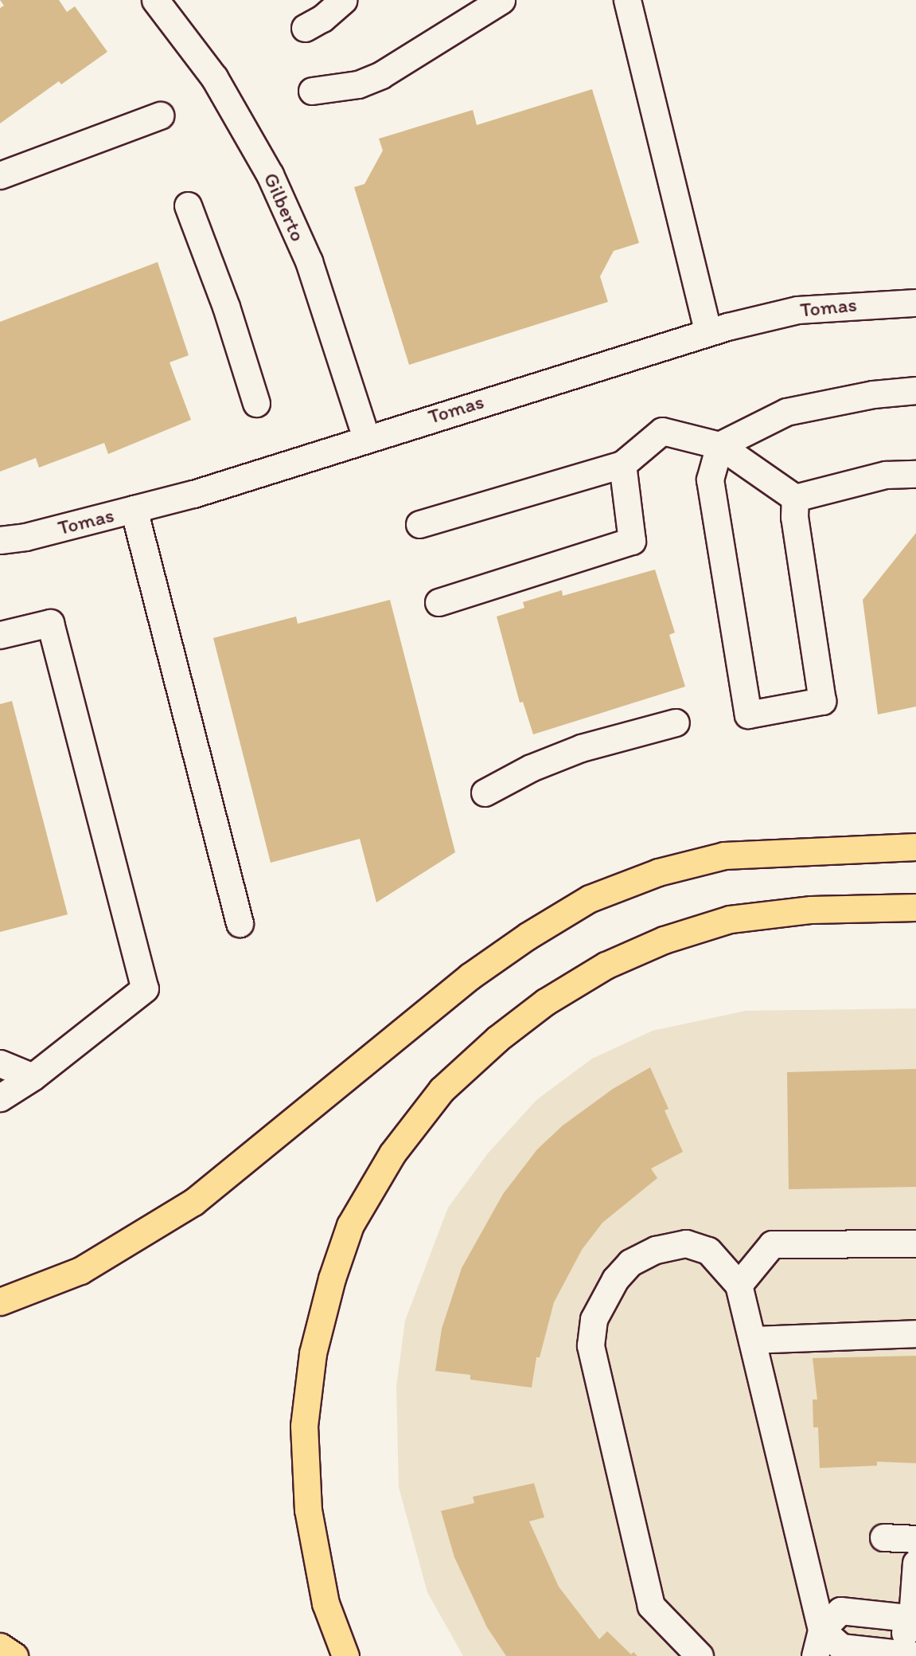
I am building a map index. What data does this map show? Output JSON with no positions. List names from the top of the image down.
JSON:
{
  "streets": {
    "street": ["Gilberto", "Tomas"]
  },
  "crossings": [
    ["Gilberto", "Tomas"]
  ]
}
